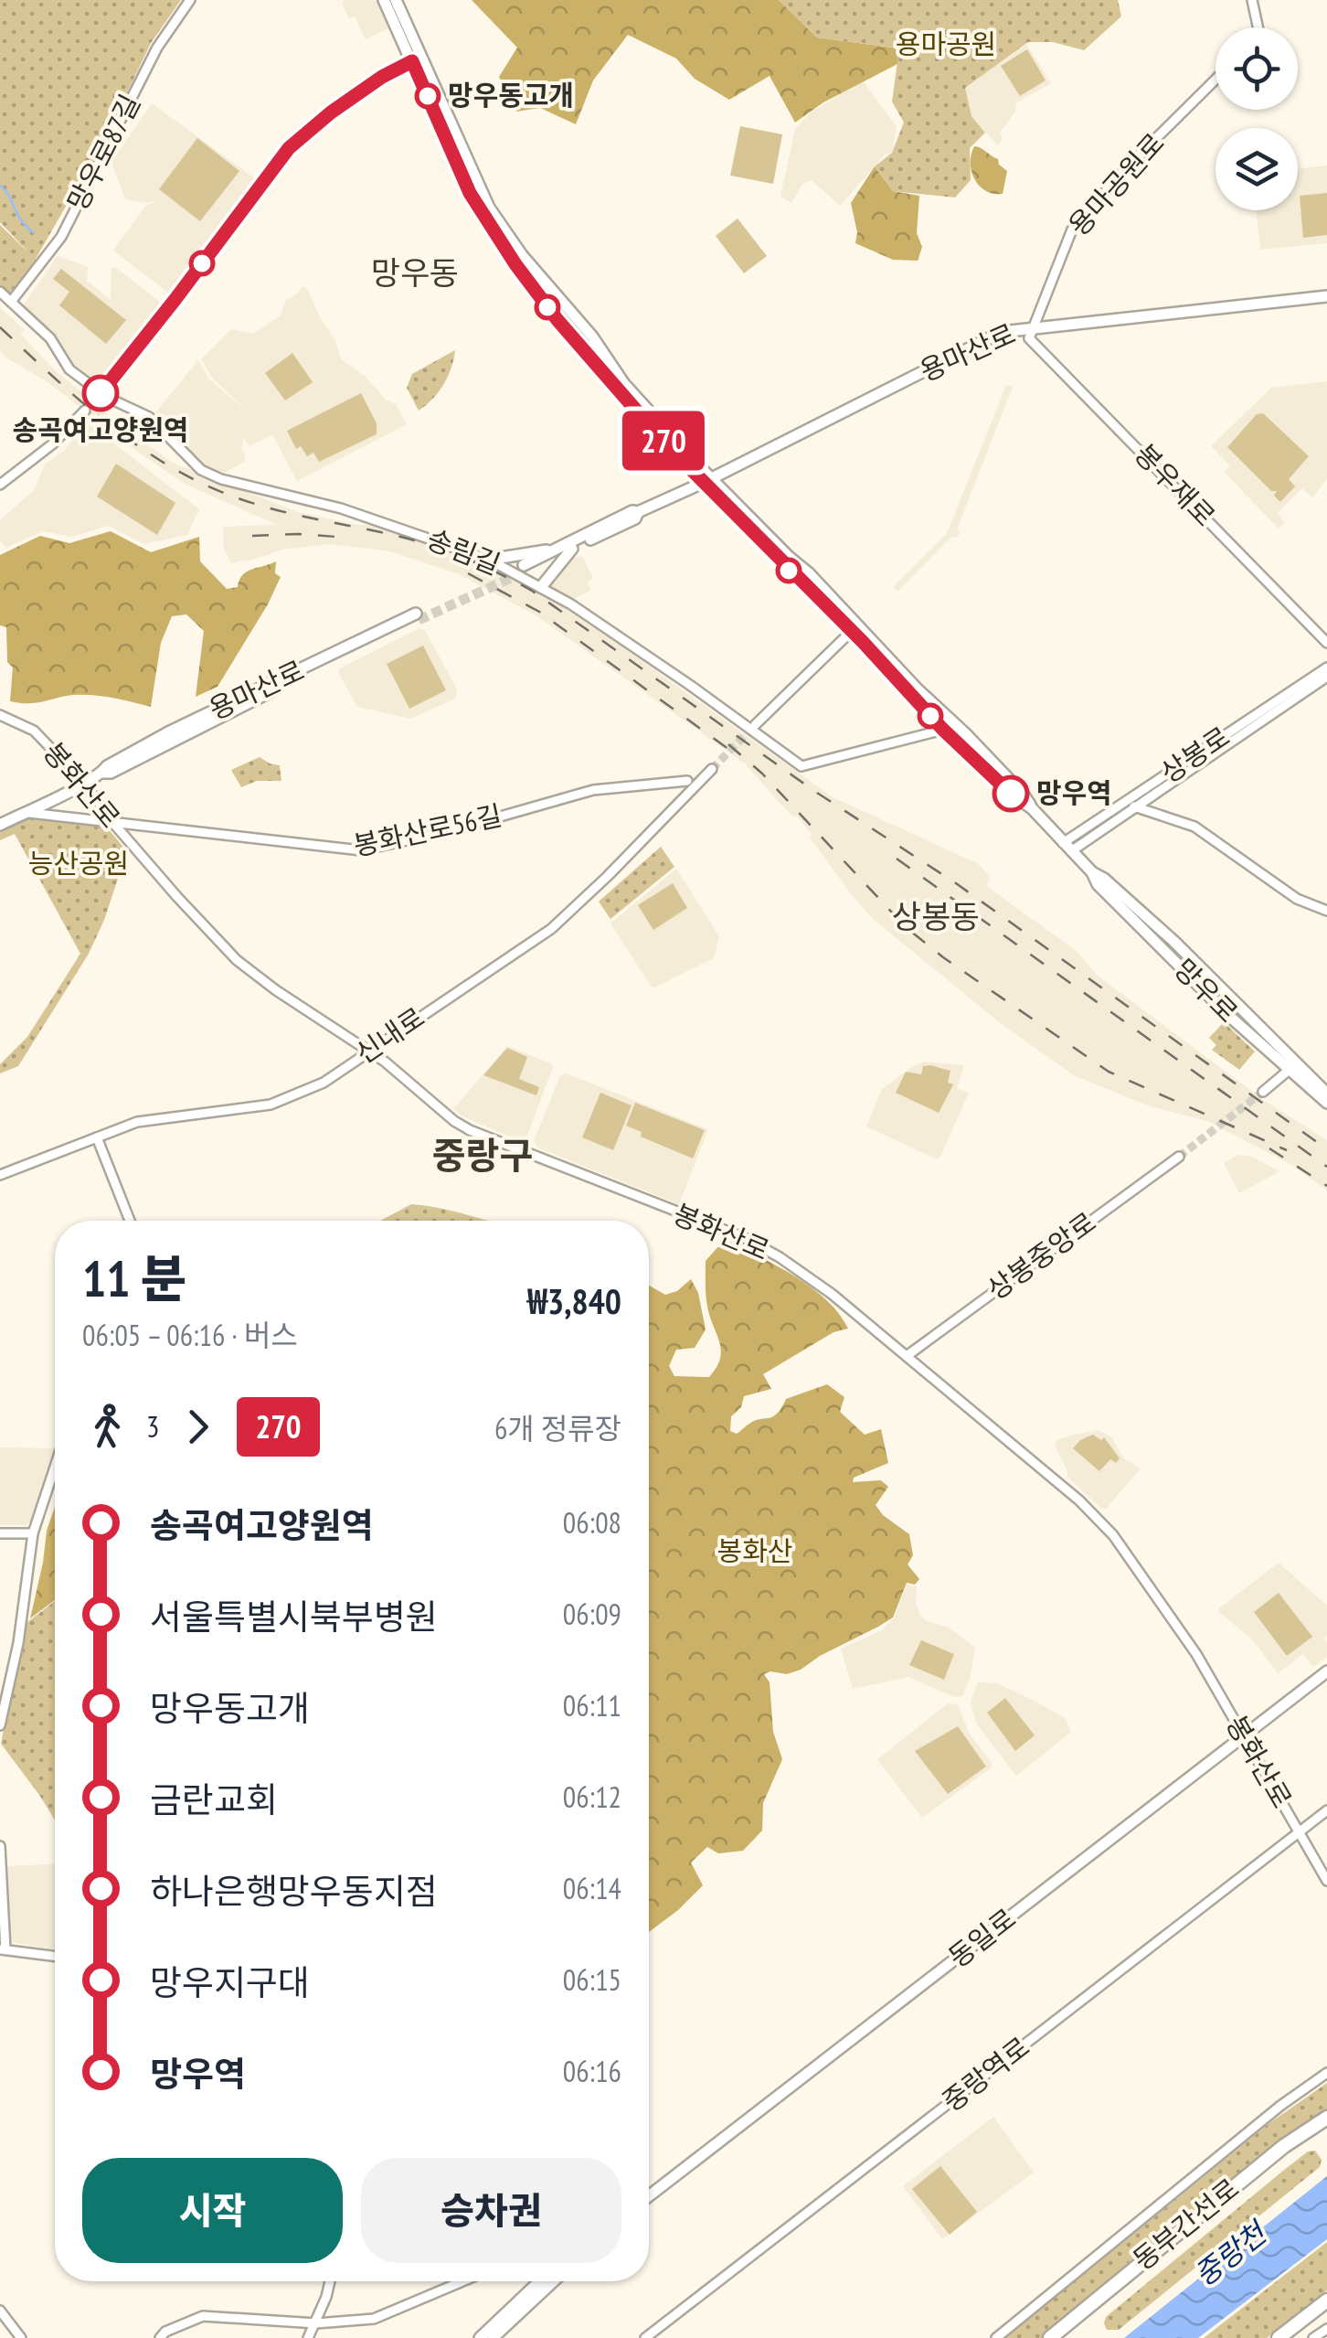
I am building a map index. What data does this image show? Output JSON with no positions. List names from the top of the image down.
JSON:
{
  "streets": {
    "highway": ["동부간선로"],
    "main road": ["용마산로", "망우로", "동일로"],
    "street": [
      "망우로87길",
      "용마공원로",
      "봉우재로",
      "송림길",
      "상봉로",
      "봉화산로",
      "봉화산로56길",
      "신내로",
      "상봉중앙로",
      "중랑역로"
    ]
  },
  "crossings": [
    ["망우로87길", "송림길"],
    ["용마공원로", "용마산로"],
    ["용마공원로", "봉우재로"],
    ["용마산로", "봉우재로"],
    ["용마산로", "봉화산로"],
    ["용마산로", "봉화산로56길"],
    ["용마산로", "망우로"],
    ["송림길", "망우로"],
    ["상봉로", "망우로"],
    ["봉화산로", "봉화산로56길"],
    ["봉화산로", "신내로"],
    ["봉화산로", "상봉중앙로"],
    ["봉화산로", "동일로"],
    ["봉화산로", "중랑역로"]
  ],
  "districts": ["망우동", "상봉동", "중랑구"],
  "water": ["중랑천"],
  "parks": ["용마공원", "능산공원", "봉화산"],
  "places": ["망우동고개", "송곡여고양원역", "망우역"],
  "lines": ["bus line 270"],
  "page": {
    "on_map": "270",
    "heading": ["11 분", "06:05 – 06:16 · 버스", "₩3,840"],
    "legs": ["3", "270", "6개 정류장"],
    "list": [
      {
        "name": "송곡여고양원역",
        "value": "06:08"
      },
      {
        "name": "서울특별시북부병원",
        "value": "06:09"
      },
      {
        "name": "망우동고개",
        "value": "06:11"
      },
      {
        "name": "금란교회",
        "value": "06:12"
      },
      {
        "name": "하나은행망우동지점",
        "value": "06:14"
      },
      {
        "name": "망우지구대",
        "value": "06:15"
      },
      {
        "name": "망우역",
        "value": "06:16"
      }
    ],
    "buttons": ["시작", "승차권"]
  }
}
